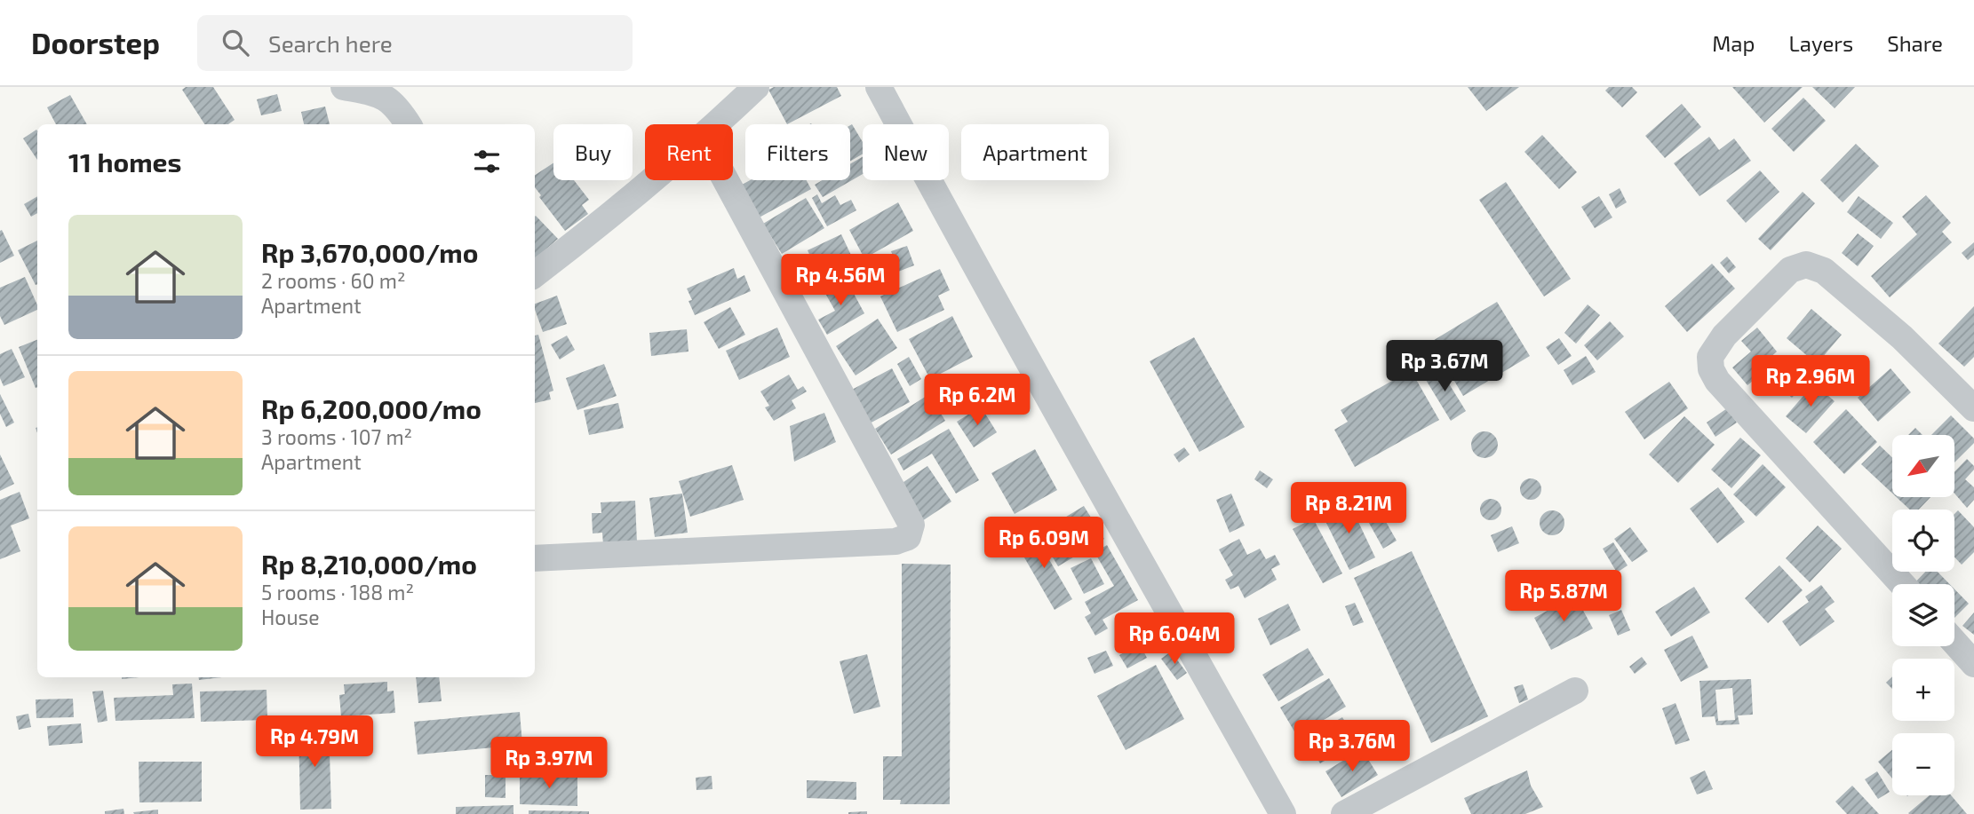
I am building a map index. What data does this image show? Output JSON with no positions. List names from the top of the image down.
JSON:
{
  "north": "bottom left",
  "page": {
    "header": "Doorstep",
    "search": "Search here",
    "nav": ["Map", "Layers", "Share"],
    "chip": [
      "Buy",
      "Rent",
      "Filters",
      "New",
      "Apartment"
    ],
    "heading": "11 homes",
    "list": [
      {
        "name": "Rp 3,670,000/mo",
        "note": "2 rooms · 60 m² · Apartment"
      },
      {
        "name": "Rp 6,200,000/mo",
        "note": "3 rooms · 107 m² · Apartment"
      },
      {
        "name": "Rp 8,210,000/mo",
        "note": "5 rooms · 188 m² · House"
      }
    ],
    "price": [
      "Rp 4.56M",
      "Rp 3.67M",
      "Rp 2.96M",
      "Rp 6.2M",
      "Rp 8.21M",
      "Rp 6.09M",
      "Rp 5.87M",
      "Rp 6.04M",
      "Rp 4.79M",
      "Rp 3.76M",
      "Rp 3.97M"
    ],
    "map_buttons": ["+", "−"]
  }
}
